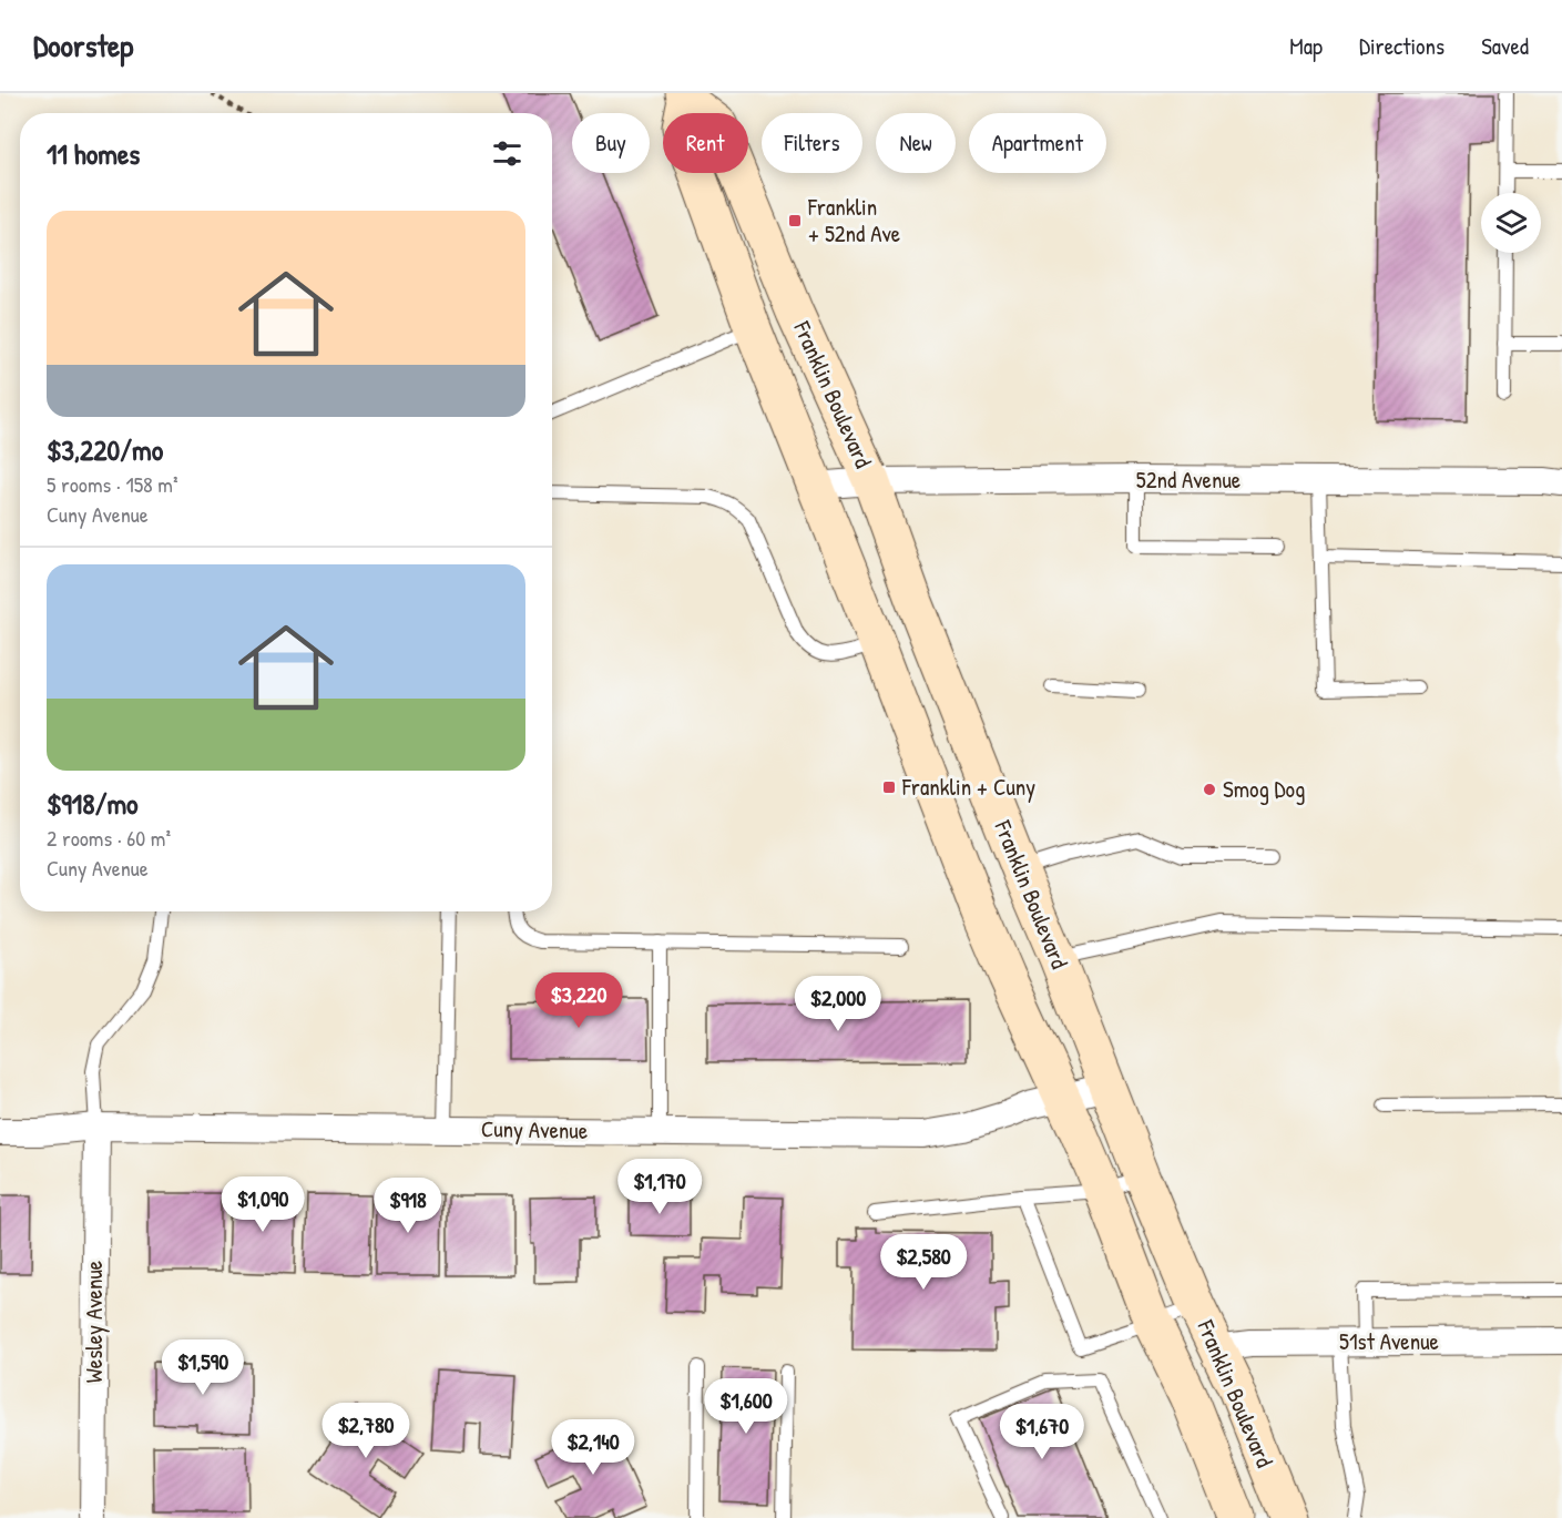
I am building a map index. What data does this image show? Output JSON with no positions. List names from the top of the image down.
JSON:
{
  "streets": {
    "main road": ["Franklin Boulevard"],
    "street": [
      "52nd Avenue",
      "Cuny Avenue",
      "Wesley Avenue",
      "51st Avenue"
    ]
  },
  "crossings": [
    ["Franklin Boulevard", "52nd Avenue"],
    ["Franklin Boulevard", "Cuny Avenue"],
    ["Franklin Boulevard", "51st Avenue"],
    ["Cuny Avenue", "Wesley Avenue"]
  ],
  "places": {
    "transit": ["Franklin + 52nd Ave", "Franklin + Cuny"],
    "other": ["Smog Dog"]
  },
  "page": {
    "header": "Doorstep",
    "nav": ["Map", "Directions", "Saved"],
    "chip": [
      "Buy",
      "Rent",
      "Filters",
      "New",
      "Apartment"
    ],
    "heading": "11 homes",
    "list": [
      {
        "name": "$3,220/mo",
        "note": "5 rooms · 158 m² · Cuny Avenue"
      },
      {
        "name": "$918/mo",
        "note": "2 rooms · 60 m² · Cuny Avenue"
      }
    ],
    "price": [
      "$3,220",
      "$2,000",
      "$1,170",
      "$1,090",
      "$918",
      "$2,580",
      "$1,590",
      "$1,600",
      "$2,780",
      "$1,670",
      "$2,140"
    ]
  }
}
